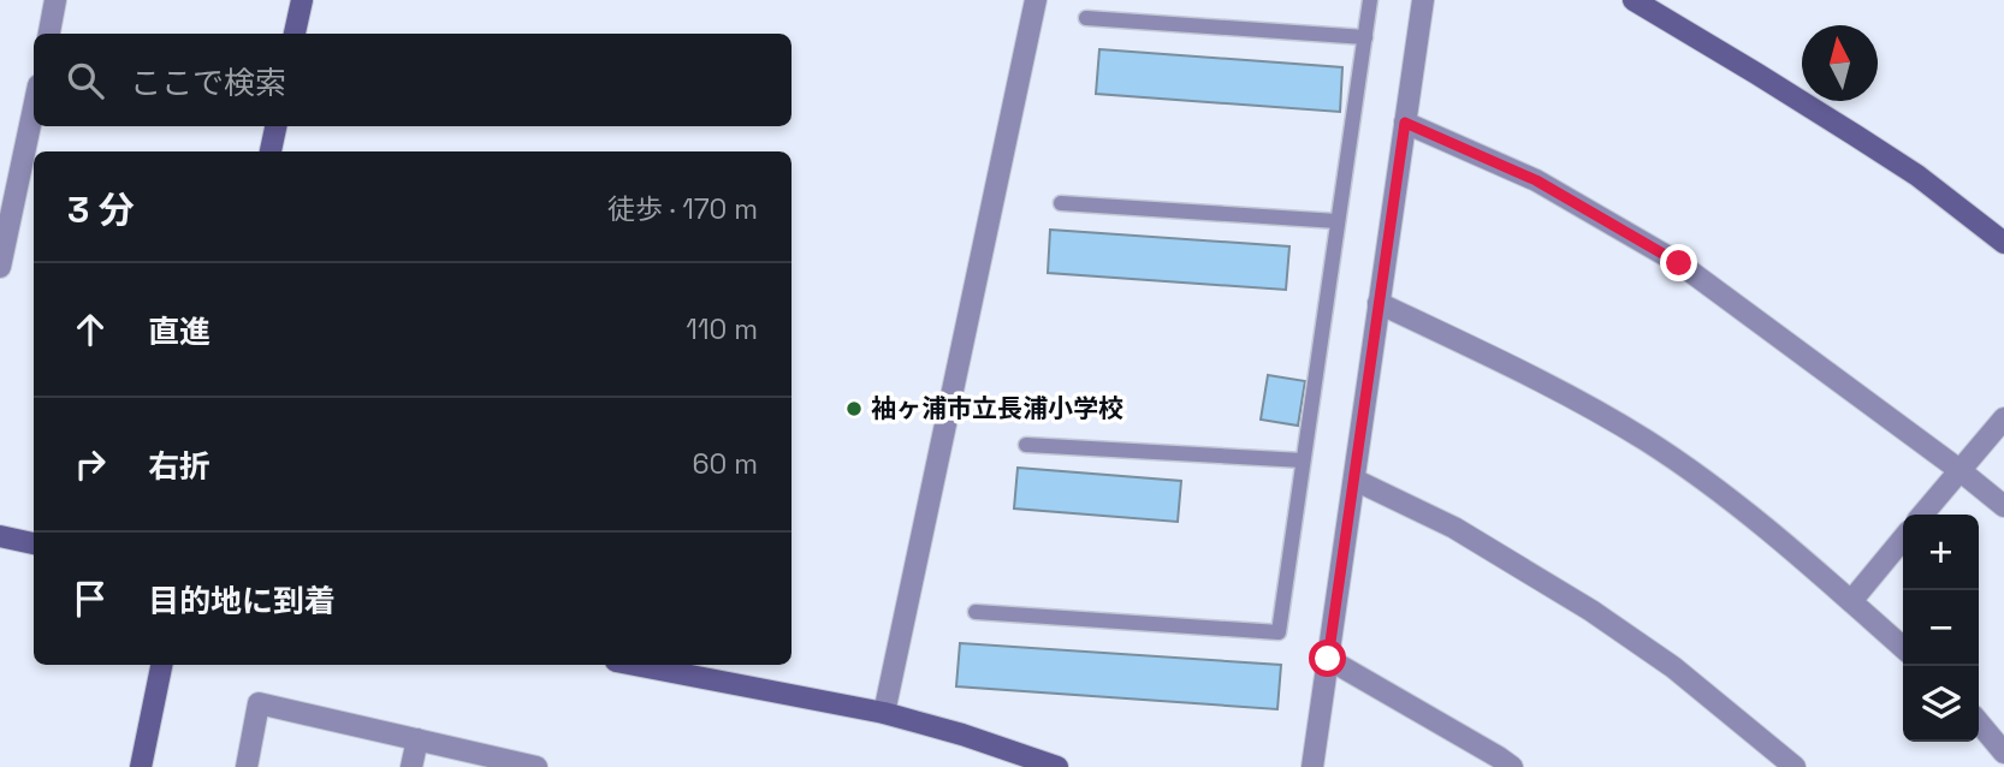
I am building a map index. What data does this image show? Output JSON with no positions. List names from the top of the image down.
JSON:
{
  "places": ["袖ヶ浦市立長浦小学校"],
  "north": "top",
  "page": {
    "search": "ここで検索",
    "heading": ["3 分", "徒歩 · 170 m"],
    "list": [
      ["直進", "110 m"],
      ["右折", "60 m"],
      "目的地に到着"
    ],
    "map_buttons": ["+", "−"]
  }
}
